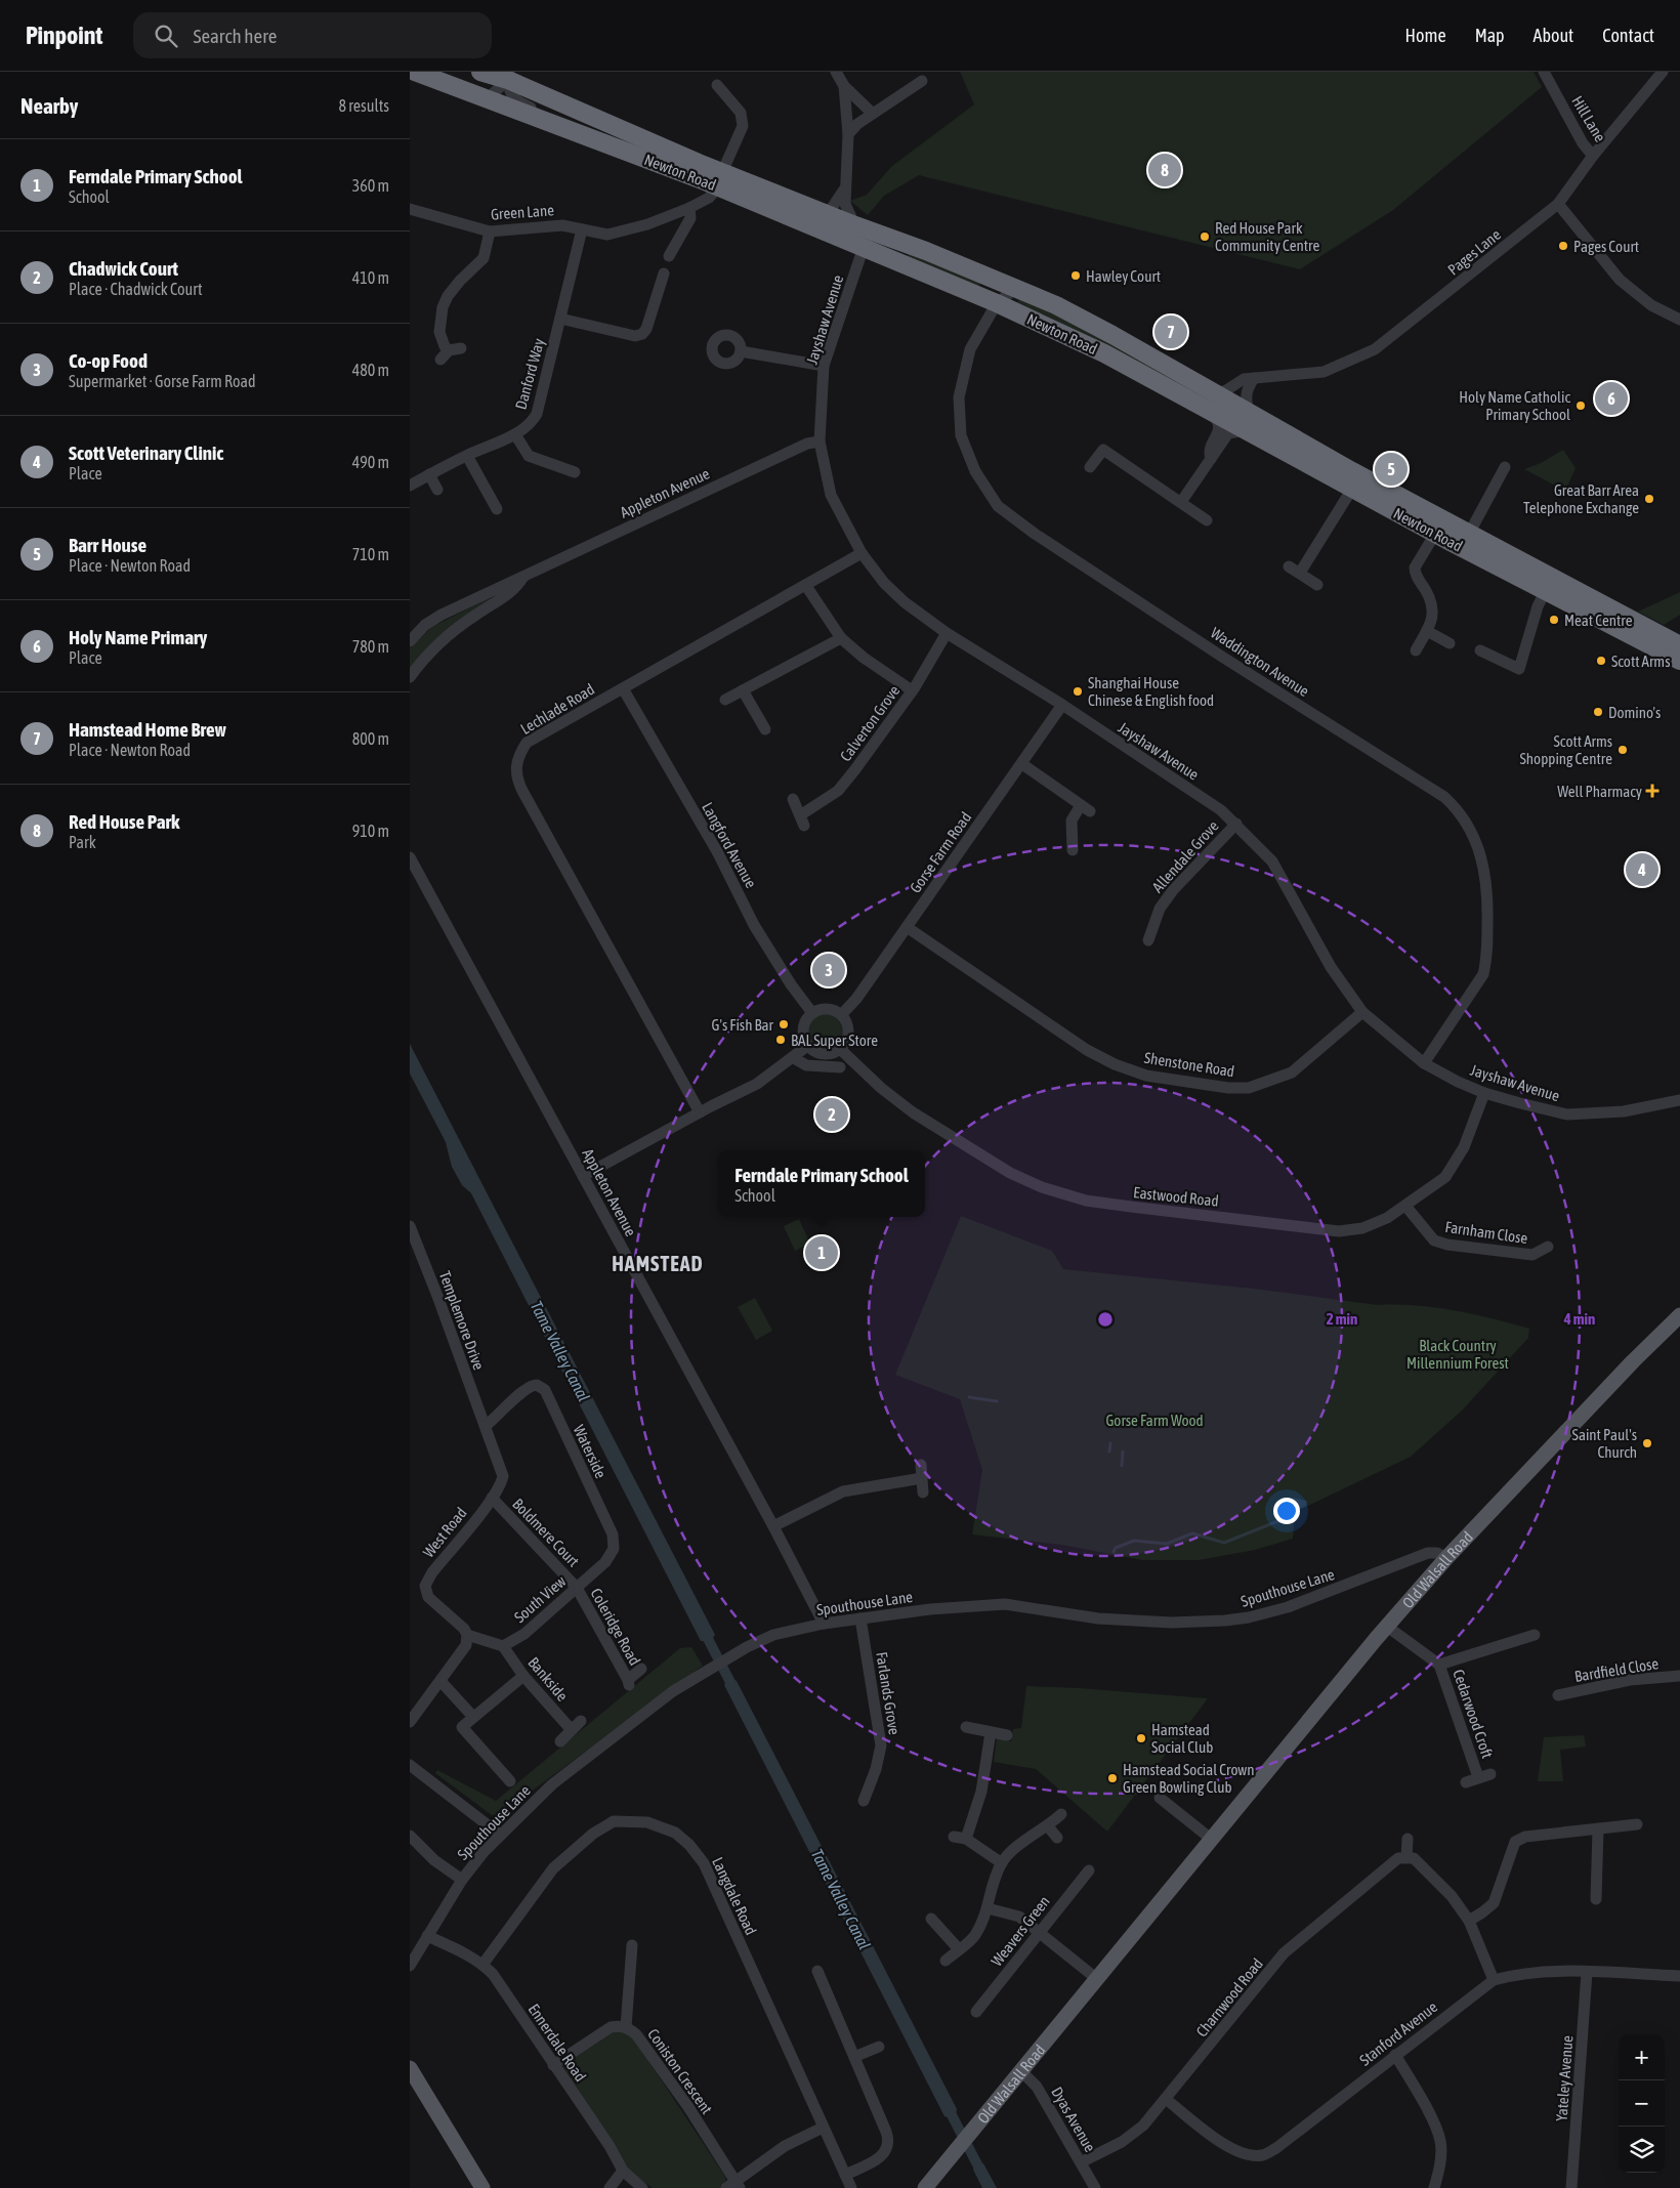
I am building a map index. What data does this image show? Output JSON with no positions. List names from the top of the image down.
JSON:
{
  "streets": {
    "highway": ["Newton Road"],
    "main road": ["Old Walsall Road"],
    "street": [
      "Hill Lane",
      "Green Lane",
      "Pages Lane",
      "Jayshaw Avenue",
      "Danford Way",
      "Appleton Avenue",
      "Waddington Avenue",
      "Lechlade Road",
      "Calverton Grove",
      "Langford Avenue",
      "Gorse Farm Road",
      "Allendale Grove",
      "Shenstone Road",
      "Eastwood Road",
      "Farnham Close",
      "Templemore Drive",
      "Waterside",
      "West Road",
      "Boldmere Court",
      "Spouthouse Lane",
      "South View",
      "Coleridge Road",
      "Bardfield Close",
      "Bankside",
      "Farlands Grove",
      "Cedarwood Croft",
      "Langdale Road",
      "Weavers Green",
      "Charnwood Road",
      "Stanford Avenue",
      "Ennerdale Road",
      "Coniston Crescent",
      "Yateley Avenue",
      "Dyas Avenue"
    ]
  },
  "crossings": [
    ["Hill Lane", "Pages Lane"],
    ["Newton Road", "Green Lane"],
    ["Newton Road", "Pages Lane"],
    ["Newton Road", "Jayshaw Avenue"],
    ["Newton Road", "Waddington Avenue"],
    ["Green Lane", "Danford Way"],
    ["Jayshaw Avenue", "Appleton Avenue"],
    ["Jayshaw Avenue", "Waddington Avenue"],
    ["Jayshaw Avenue", "Lechlade Road"],
    ["Jayshaw Avenue", "Calverton Grove"],
    ["Jayshaw Avenue", "Gorse Farm Road"],
    ["Jayshaw Avenue", "Allendale Grove"],
    ["Jayshaw Avenue", "Shenstone Road"],
    ["Jayshaw Avenue", "Eastwood Road"],
    ["Appleton Avenue", "Spouthouse Lane"],
    ["Lechlade Road", "Langford Avenue"],
    ["Langford Avenue", "Gorse Farm Road"],
    ["Langford Avenue", "Eastwood Road"],
    ["Gorse Farm Road", "Shenstone Road"],
    ["Gorse Farm Road", "Eastwood Road"],
    ["Eastwood Road", "Farnham Close"],
    ["Templemore Drive", "Waterside"],
    ["Templemore Drive", "West Road"],
    ["Waterside", "West Road"],
    ["Waterside", "South View"],
    ["West Road", "Boldmere Court"],
    ["Boldmere Court", "South View"],
    ["Boldmere Court", "Coleridge Road"],
    ["Old Walsall Road", "Spouthouse Lane"],
    ["Old Walsall Road", "Cedarwood Croft"],
    ["Old Walsall Road", "Dyas Avenue"],
    ["Spouthouse Lane", "Farlands Grove"],
    ["Spouthouse Lane", "Ennerdale Road"],
    ["South View", "Coleridge Road"],
    ["South View", "Bankside"],
    ["Langdale Road", "Ennerdale Road"],
    ["Charnwood Road", "Stanford Avenue"],
    ["Charnwood Road", "Dyas Avenue"],
    ["Stanford Avenue", "Yateley Avenue"],
    ["Ennerdale Road", "Coniston Crescent"]
  ],
  "districts": ["HAMSTEAD"],
  "water": ["Tame Valley Canal"],
  "parks": ["Black Country Millennium Forest", "Gorse Farm Wood"],
  "places": {
    "other": [
      "Red House Park Community Centre",
      "Pages Court",
      "Hawley Court",
      "Holy Name Catholic Primary School",
      "Great Barr Area Telephone Exchange",
      "Meat Centre",
      "Scott Arms",
      "Shanghai House Chinese & English food",
      "Domino's",
      "Scott Arms Shopping Centre",
      "G's Fish Bar",
      "BAL Super Store",
      "Saint Paul's Church",
      "Hamstead Social Club",
      "Hamstead Social Crown Green Bowling Club"
    ],
    "health": ["Well Pharmacy"]
  },
  "page": {
    "header": "Pinpoint",
    "search": "Search here",
    "nav": [
      "Home",
      "Map",
      "About",
      "Contact"
    ],
    "heading": ["Nearby", "8 results"],
    "list": [
      {
        "mark": "1",
        "name": "Ferndale Primary School",
        "note": "School",
        "value": "360 m"
      },
      {
        "mark": "2",
        "name": "Chadwick Court",
        "note": "Place · Chadwick Court",
        "value": "410 m"
      },
      {
        "mark": "3",
        "name": "Co-op Food",
        "note": "Supermarket · Gorse Farm Road",
        "value": "480 m"
      },
      {
        "mark": "4",
        "name": "Scott Veterinary Clinic",
        "note": "Place",
        "value": "490 m"
      },
      {
        "mark": "5",
        "name": "Barr House",
        "note": "Place · Newton Road",
        "value": "710 m"
      },
      {
        "mark": "6",
        "name": "Holy Name Primary",
        "note": "Place",
        "value": "780 m"
      },
      {
        "mark": "7",
        "name": "Hamstead Home Brew",
        "note": "Place · Newton Road",
        "value": "800 m"
      },
      {
        "mark": "8",
        "name": "Red House Park",
        "note": "Park",
        "value": "910 m"
      }
    ],
    "pins": [
      "8",
      "7",
      "6",
      "5",
      "4",
      "3",
      "2",
      "1"
    ],
    "popup": ["Ferndale Primary School", "School"],
    "map_buttons": ["+", "−"]
  },
  "rings": ["2 min", "4 min"]
}
